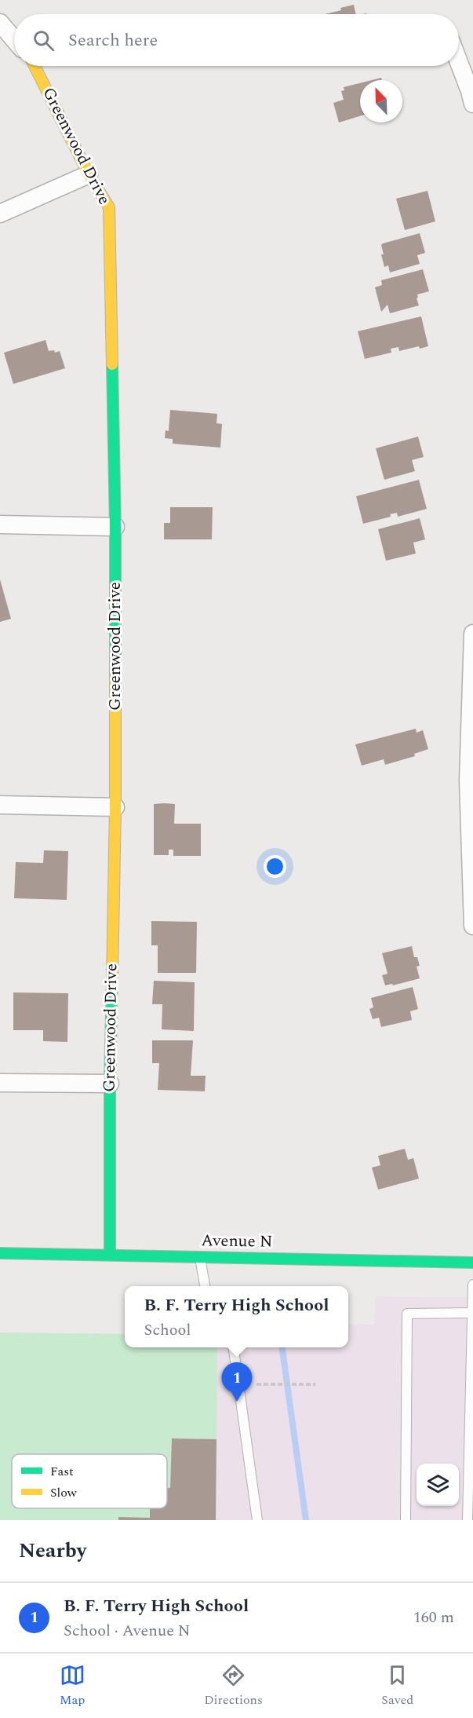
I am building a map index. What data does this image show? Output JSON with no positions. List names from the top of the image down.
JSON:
{
  "streets": {
    "street": ["Greenwood Drive", "Avenue N"]
  },
  "crossings": [
    ["Greenwood Drive", "Avenue N"]
  ],
  "legend": ["Fast", "Slow"],
  "north": "top left",
  "page": {
    "search": "Search here",
    "popup": ["B. F. Terry High School", "School"],
    "pins": "1",
    "heading": "Nearby",
    "list": [
      {
        "mark": "1",
        "name": "B. F. Terry High School",
        "note": "School · Avenue N",
        "value": "160 m"
      }
    ],
    "nav": ["Map", "Directions", "Saved"]
  }
}
